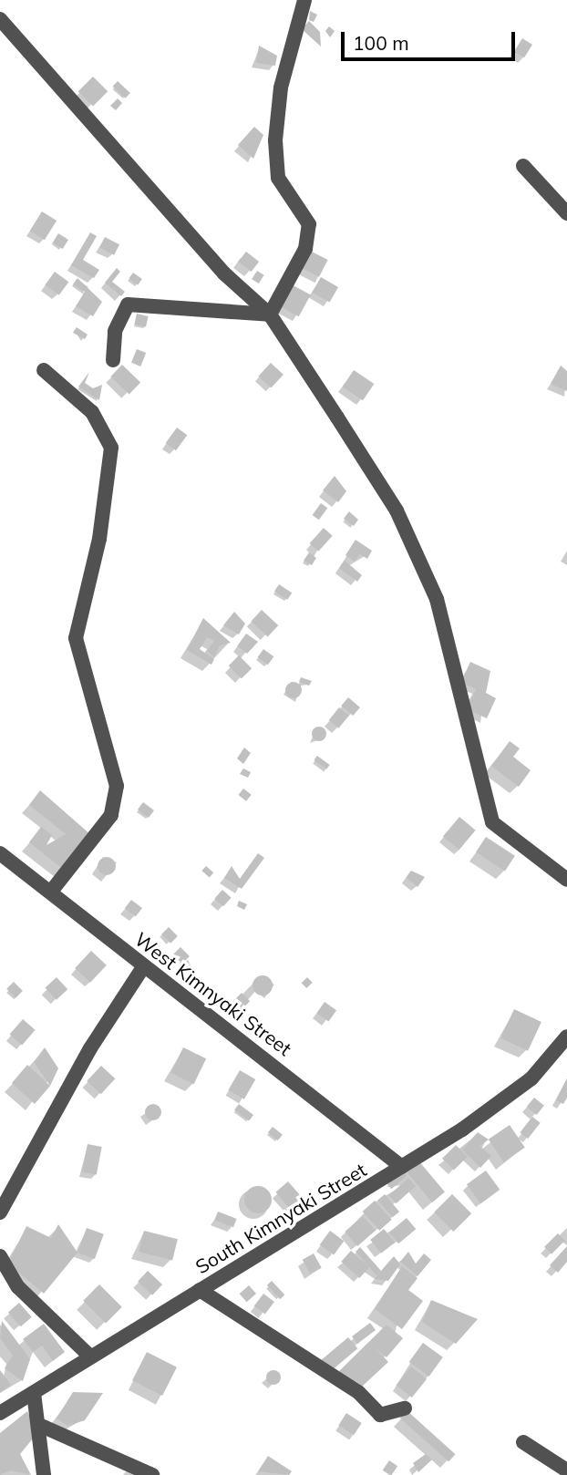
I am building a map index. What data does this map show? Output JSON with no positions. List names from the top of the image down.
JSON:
{
  "streets": {
    "street": ["West Kimnyaki Street", "South Kimnyaki Street"]
  },
  "crossings": [
    ["West Kimnyaki Street", "South Kimnyaki Street"]
  ],
  "scale_bar": "100 m"
}
